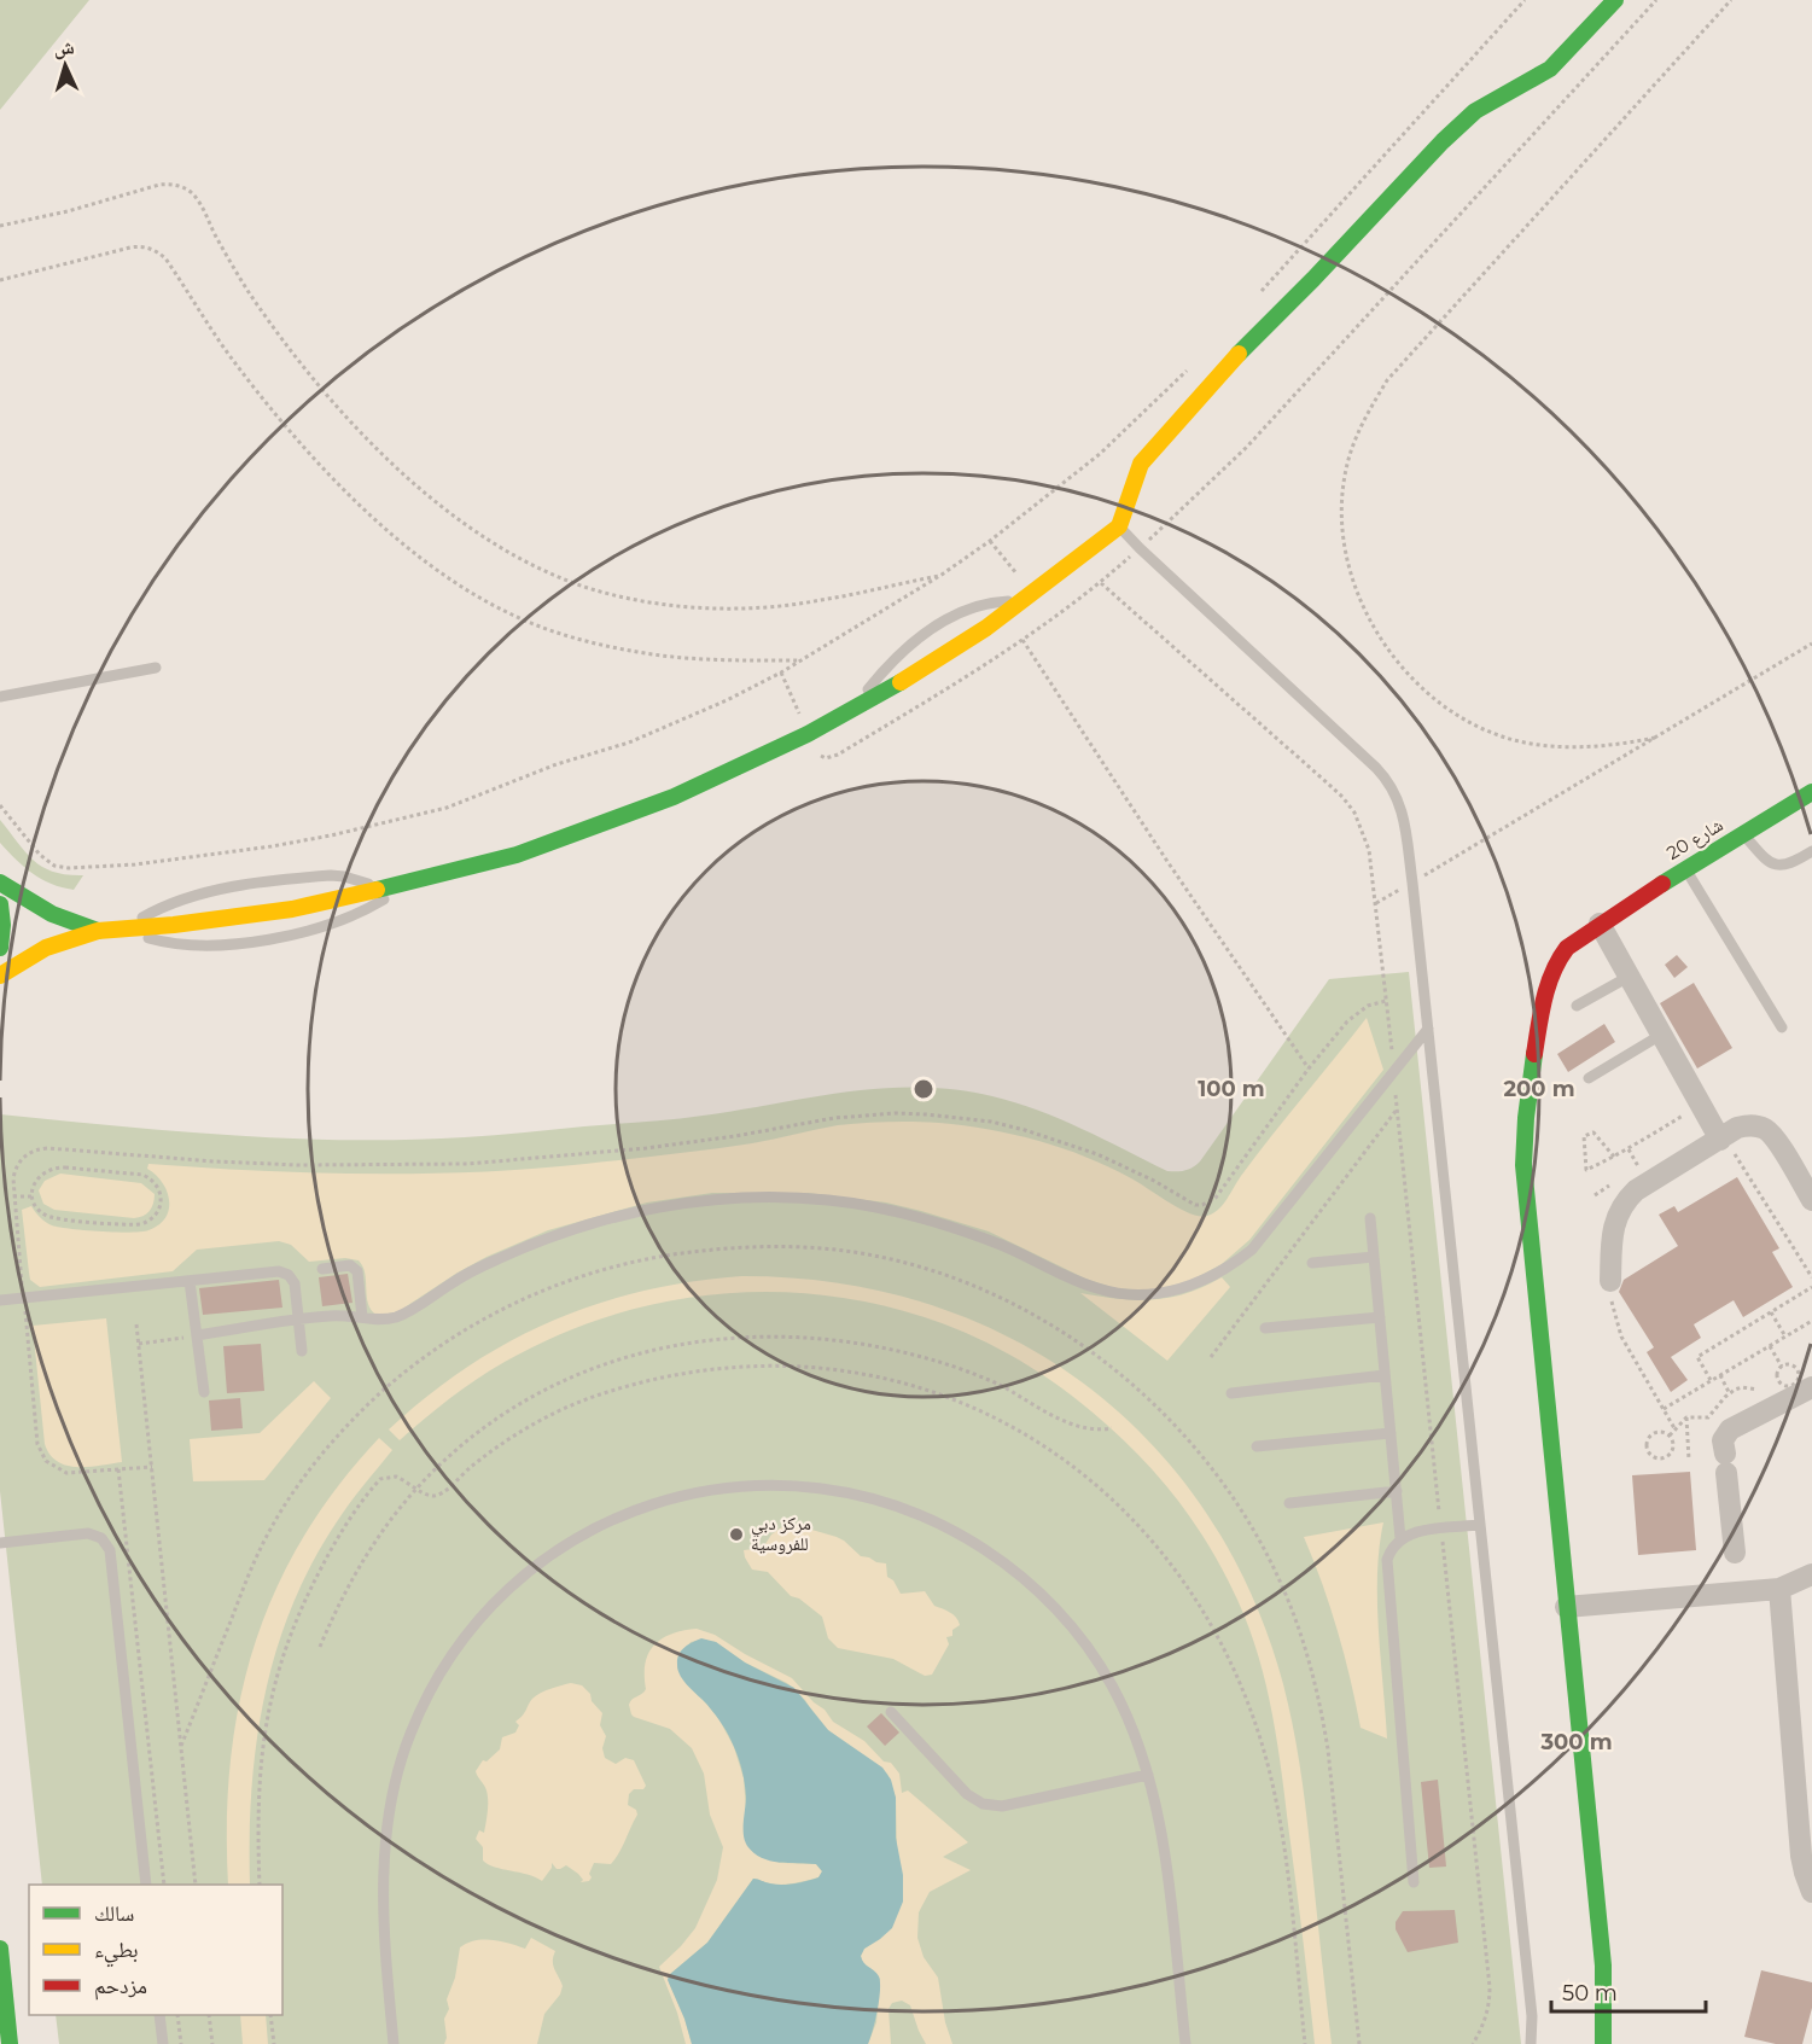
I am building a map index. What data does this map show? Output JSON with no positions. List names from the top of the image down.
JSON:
{
  "streets": {
    "street": ["شارع 20"]
  },
  "places": ["مركز دبي للفروسية"],
  "legend": ["سالك", "بطيء", "مزدحم"],
  "scale_bar": "50 m",
  "north": "top",
  "rings": ["100 m", "200 m", "300 m"]
}
